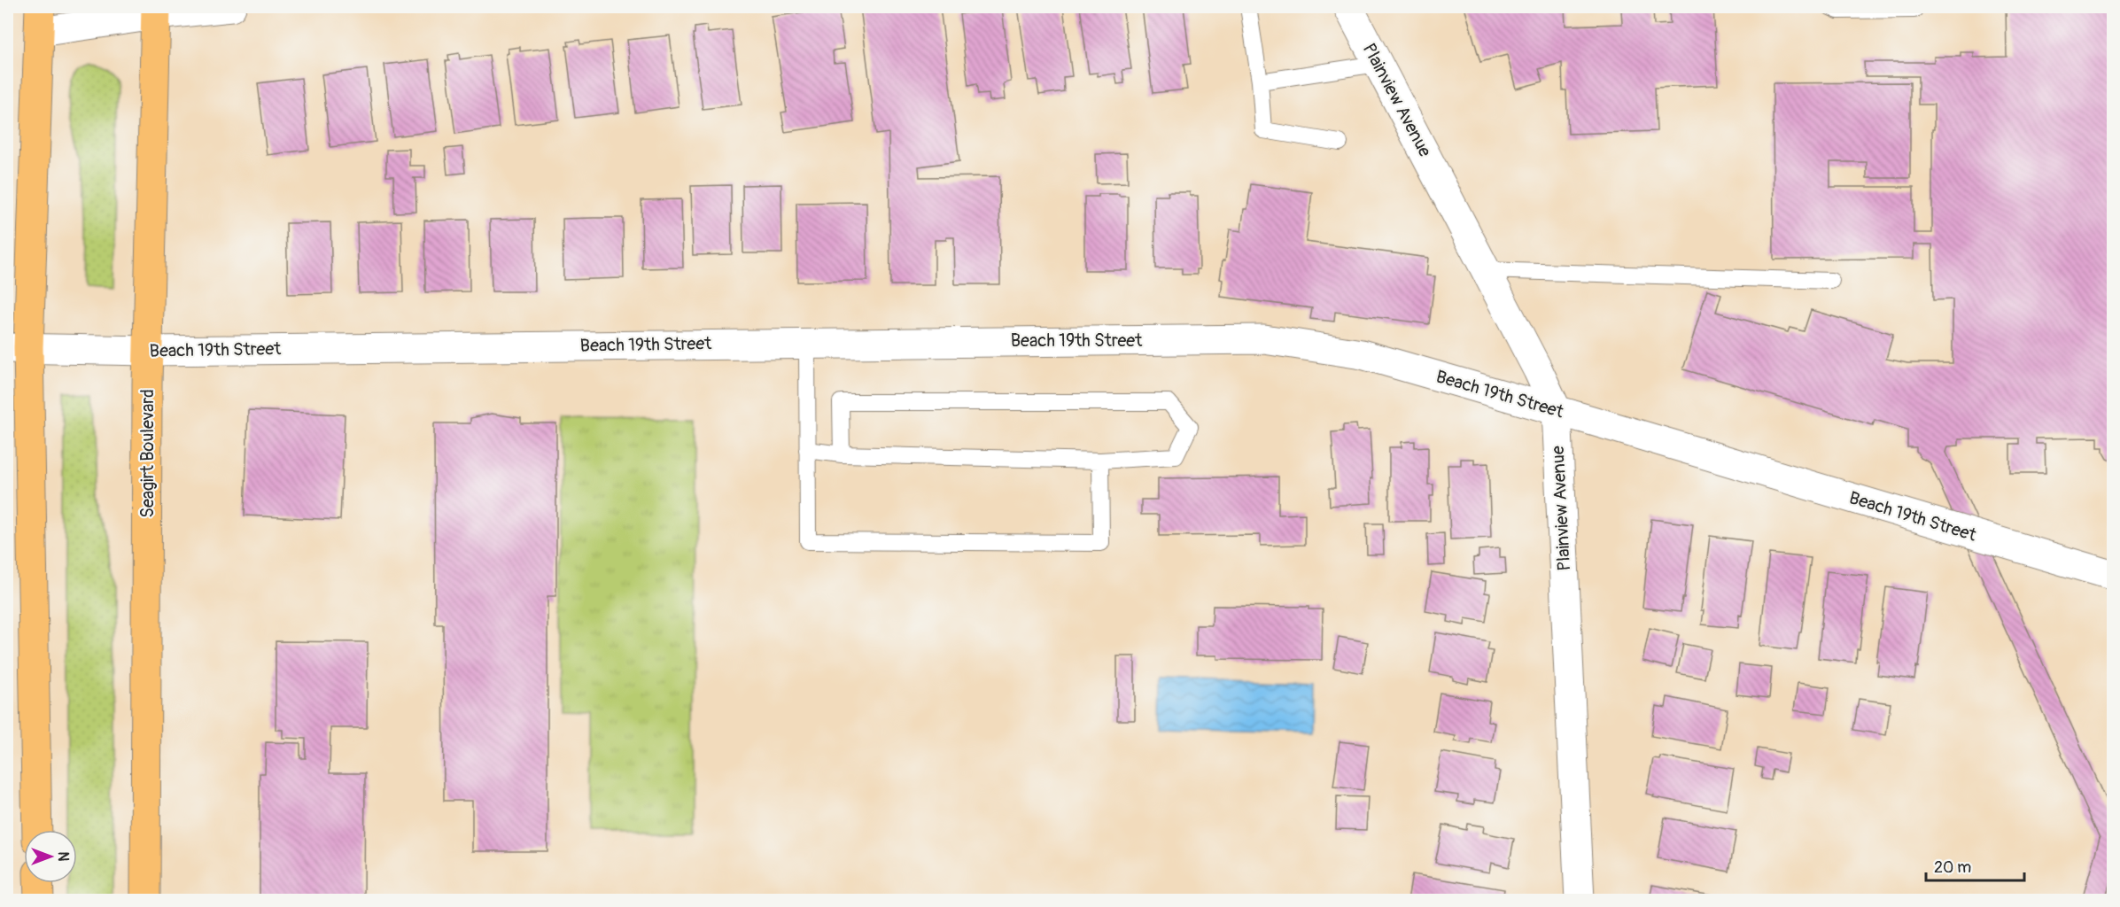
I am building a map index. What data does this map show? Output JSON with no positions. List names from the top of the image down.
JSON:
{
  "streets": {
    "main road": ["Seagirt Boulevard"],
    "street": ["Plainview Avenue", "Beach 19th Street"]
  },
  "crossings": [
    ["Plainview Avenue", "Beach 19th Street"],
    ["Beach 19th Street", "Seagirt Boulevard"]
  ],
  "scale_bar": "20 m",
  "north": "right"
}
